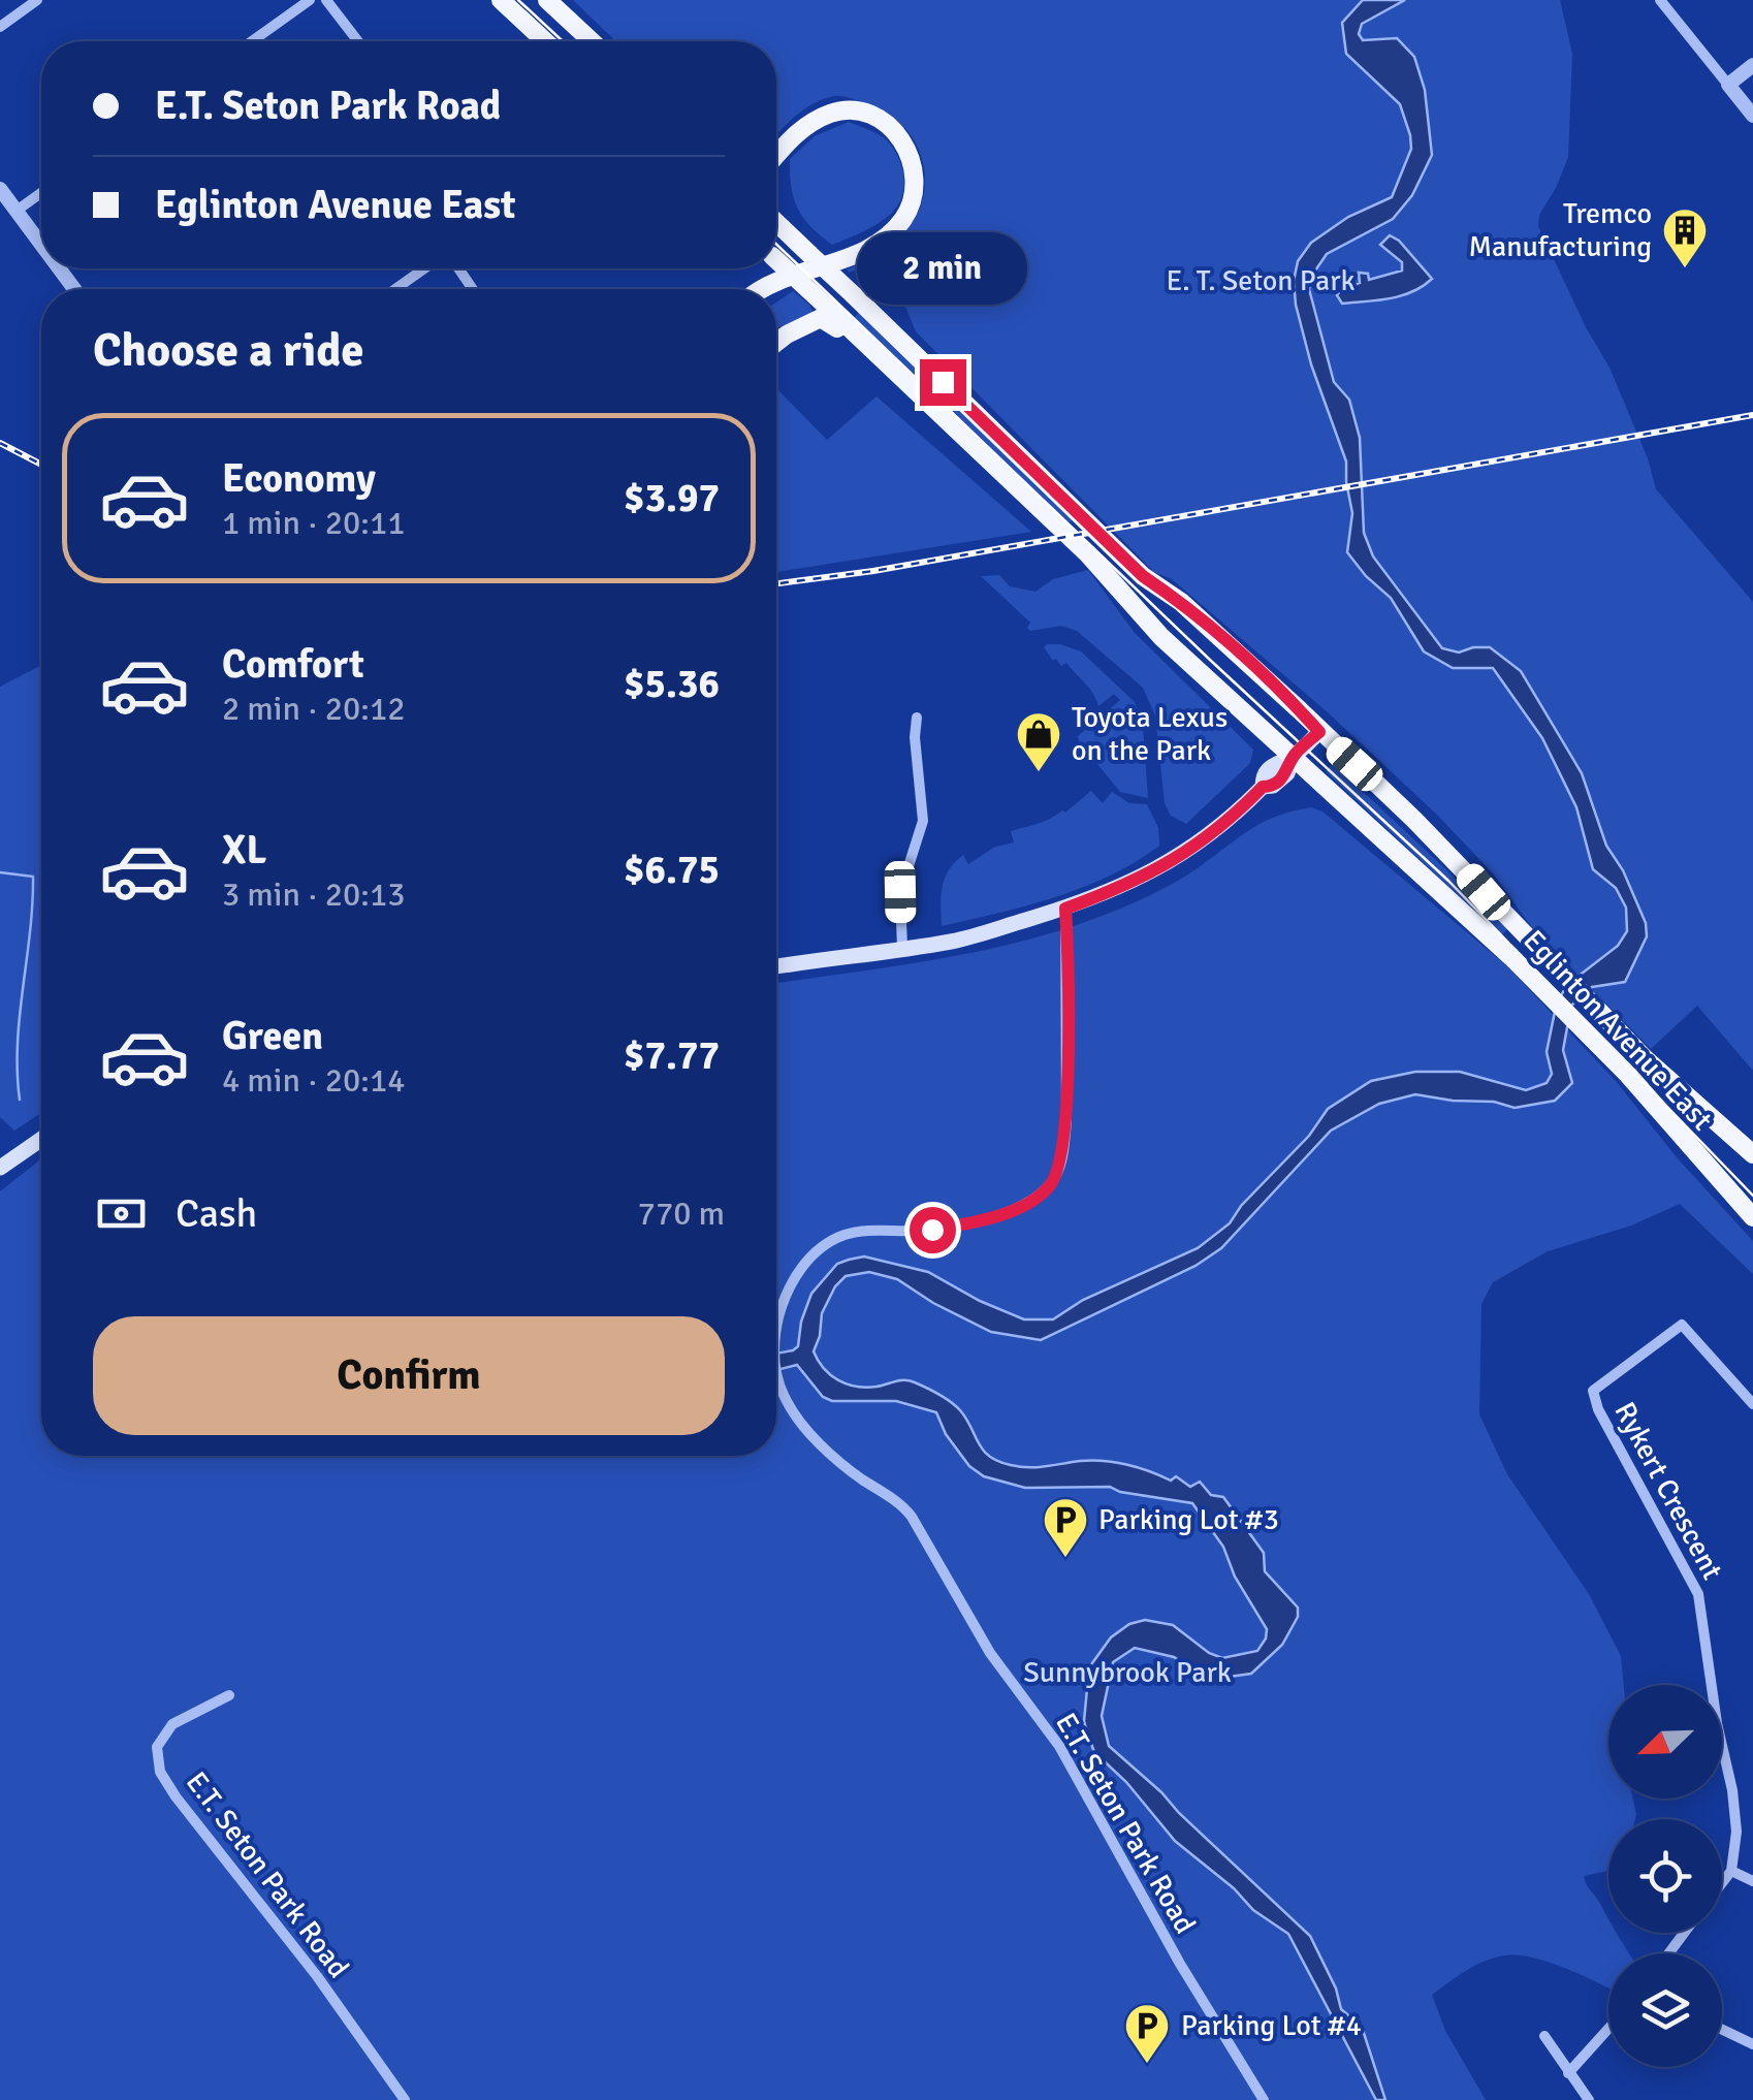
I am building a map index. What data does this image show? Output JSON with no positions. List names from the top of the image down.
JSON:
{
  "streets": {
    "main road": ["Eglinton Avenue East"],
    "street": ["Rykert Crescent", "E.T. Seton Park Road"]
  },
  "parks": ["E. T. Seton Park", "Sunnybrook Park"],
  "places": {
    "building": ["Tremco Manufacturing"],
    "shop": ["Toyota Lexus on the Park"],
    "parking": ["Parking Lot #3", "Parking Lot #4"]
  },
  "north": "bottom left",
  "page": {
    "banner": ["E.T. Seton Park Road", "Eglinton Avenue East"],
    "bubble": "2 min",
    "heading": "Choose a ride",
    "list": [
      {
        "name": "Economy",
        "note": "1 min · 20:11",
        "value": "$3.97"
      },
      {
        "name": "Comfort",
        "note": "2 min · 20:12",
        "value": "$5.36"
      },
      {
        "name": "XL",
        "note": "3 min · 20:13",
        "value": "$6.75"
      },
      {
        "name": "Green",
        "note": "4 min · 20:14",
        "value": "$7.77"
      }
    ],
    "pay": ["Cash", "770 m"],
    "buttons": "Confirm"
  }
}
